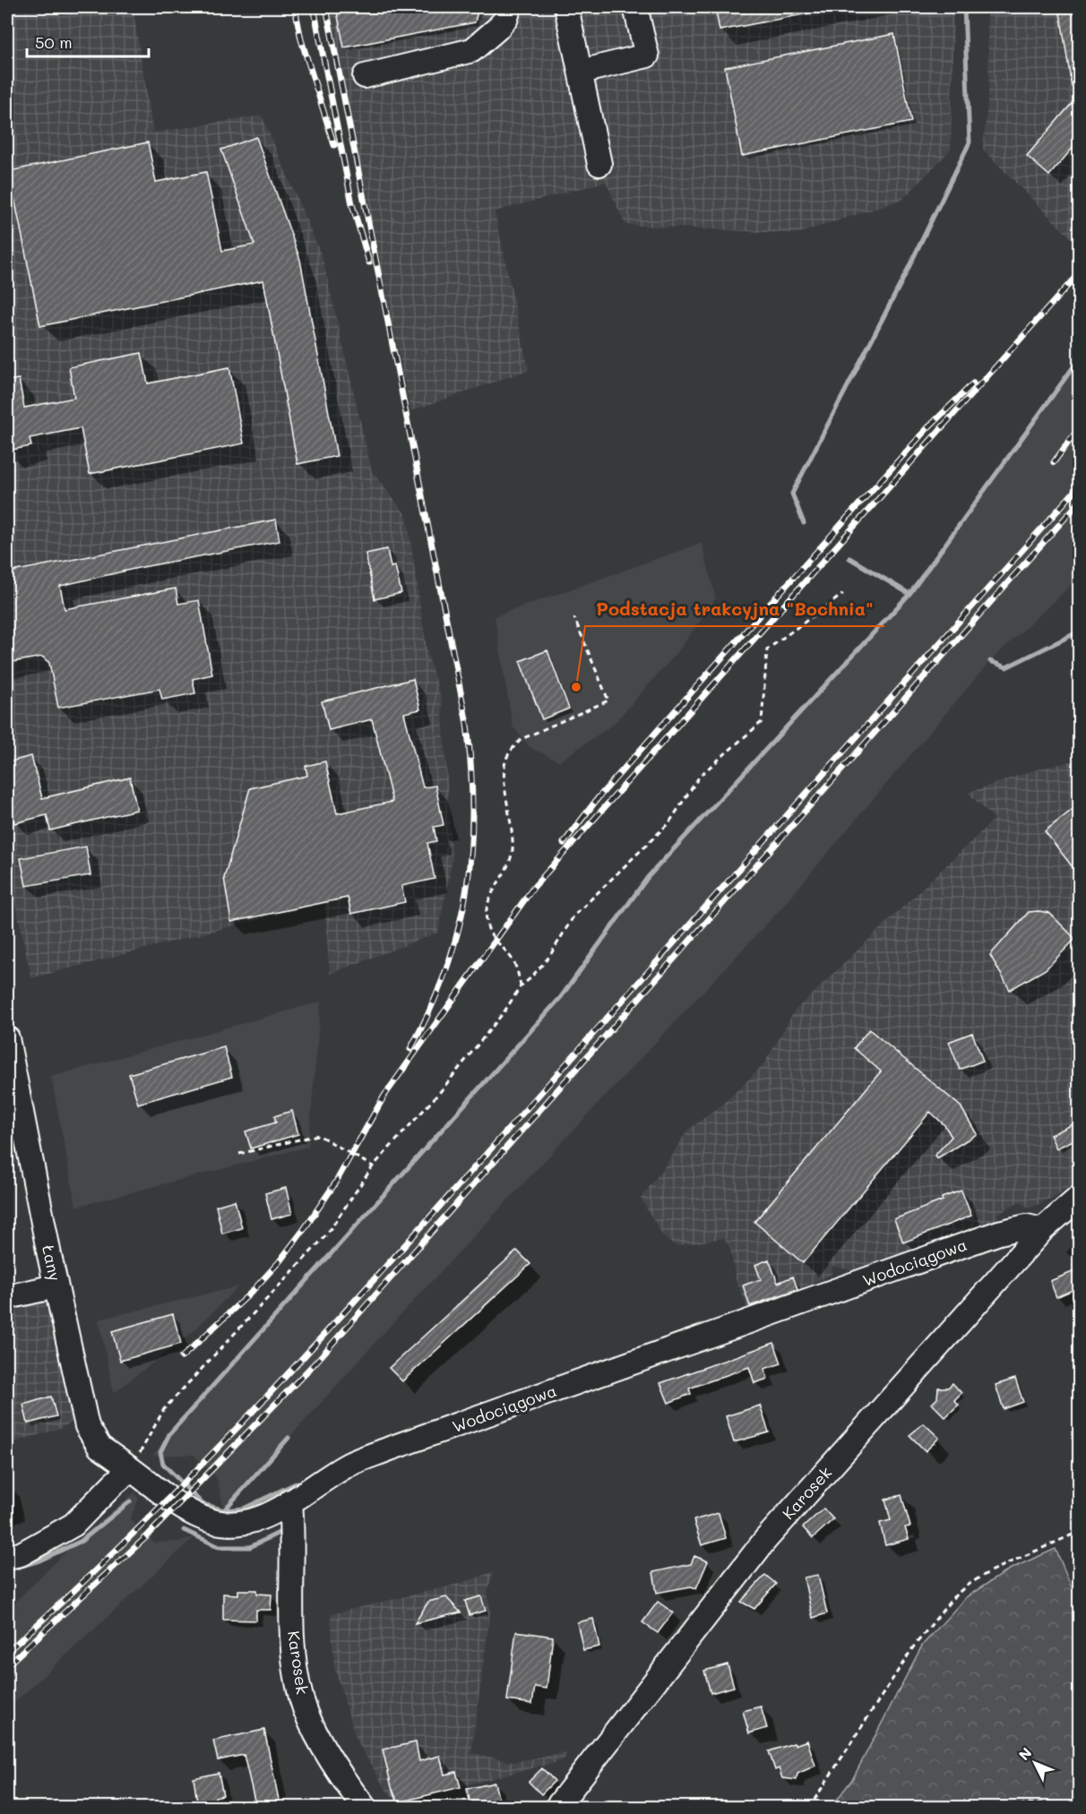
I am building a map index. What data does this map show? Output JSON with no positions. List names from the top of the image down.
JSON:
{
  "streets": {
    "street": ["Łany", "Wodociągowa", "Karosek"]
  },
  "crossings": [
    ["Łany", "Wodociągowa"],
    ["Wodociągowa", "Karosek"]
  ],
  "places": ["Podstacja trakcyjna \"Bochnia\""],
  "scale_bar": "50 m",
  "north": "top left"
}
